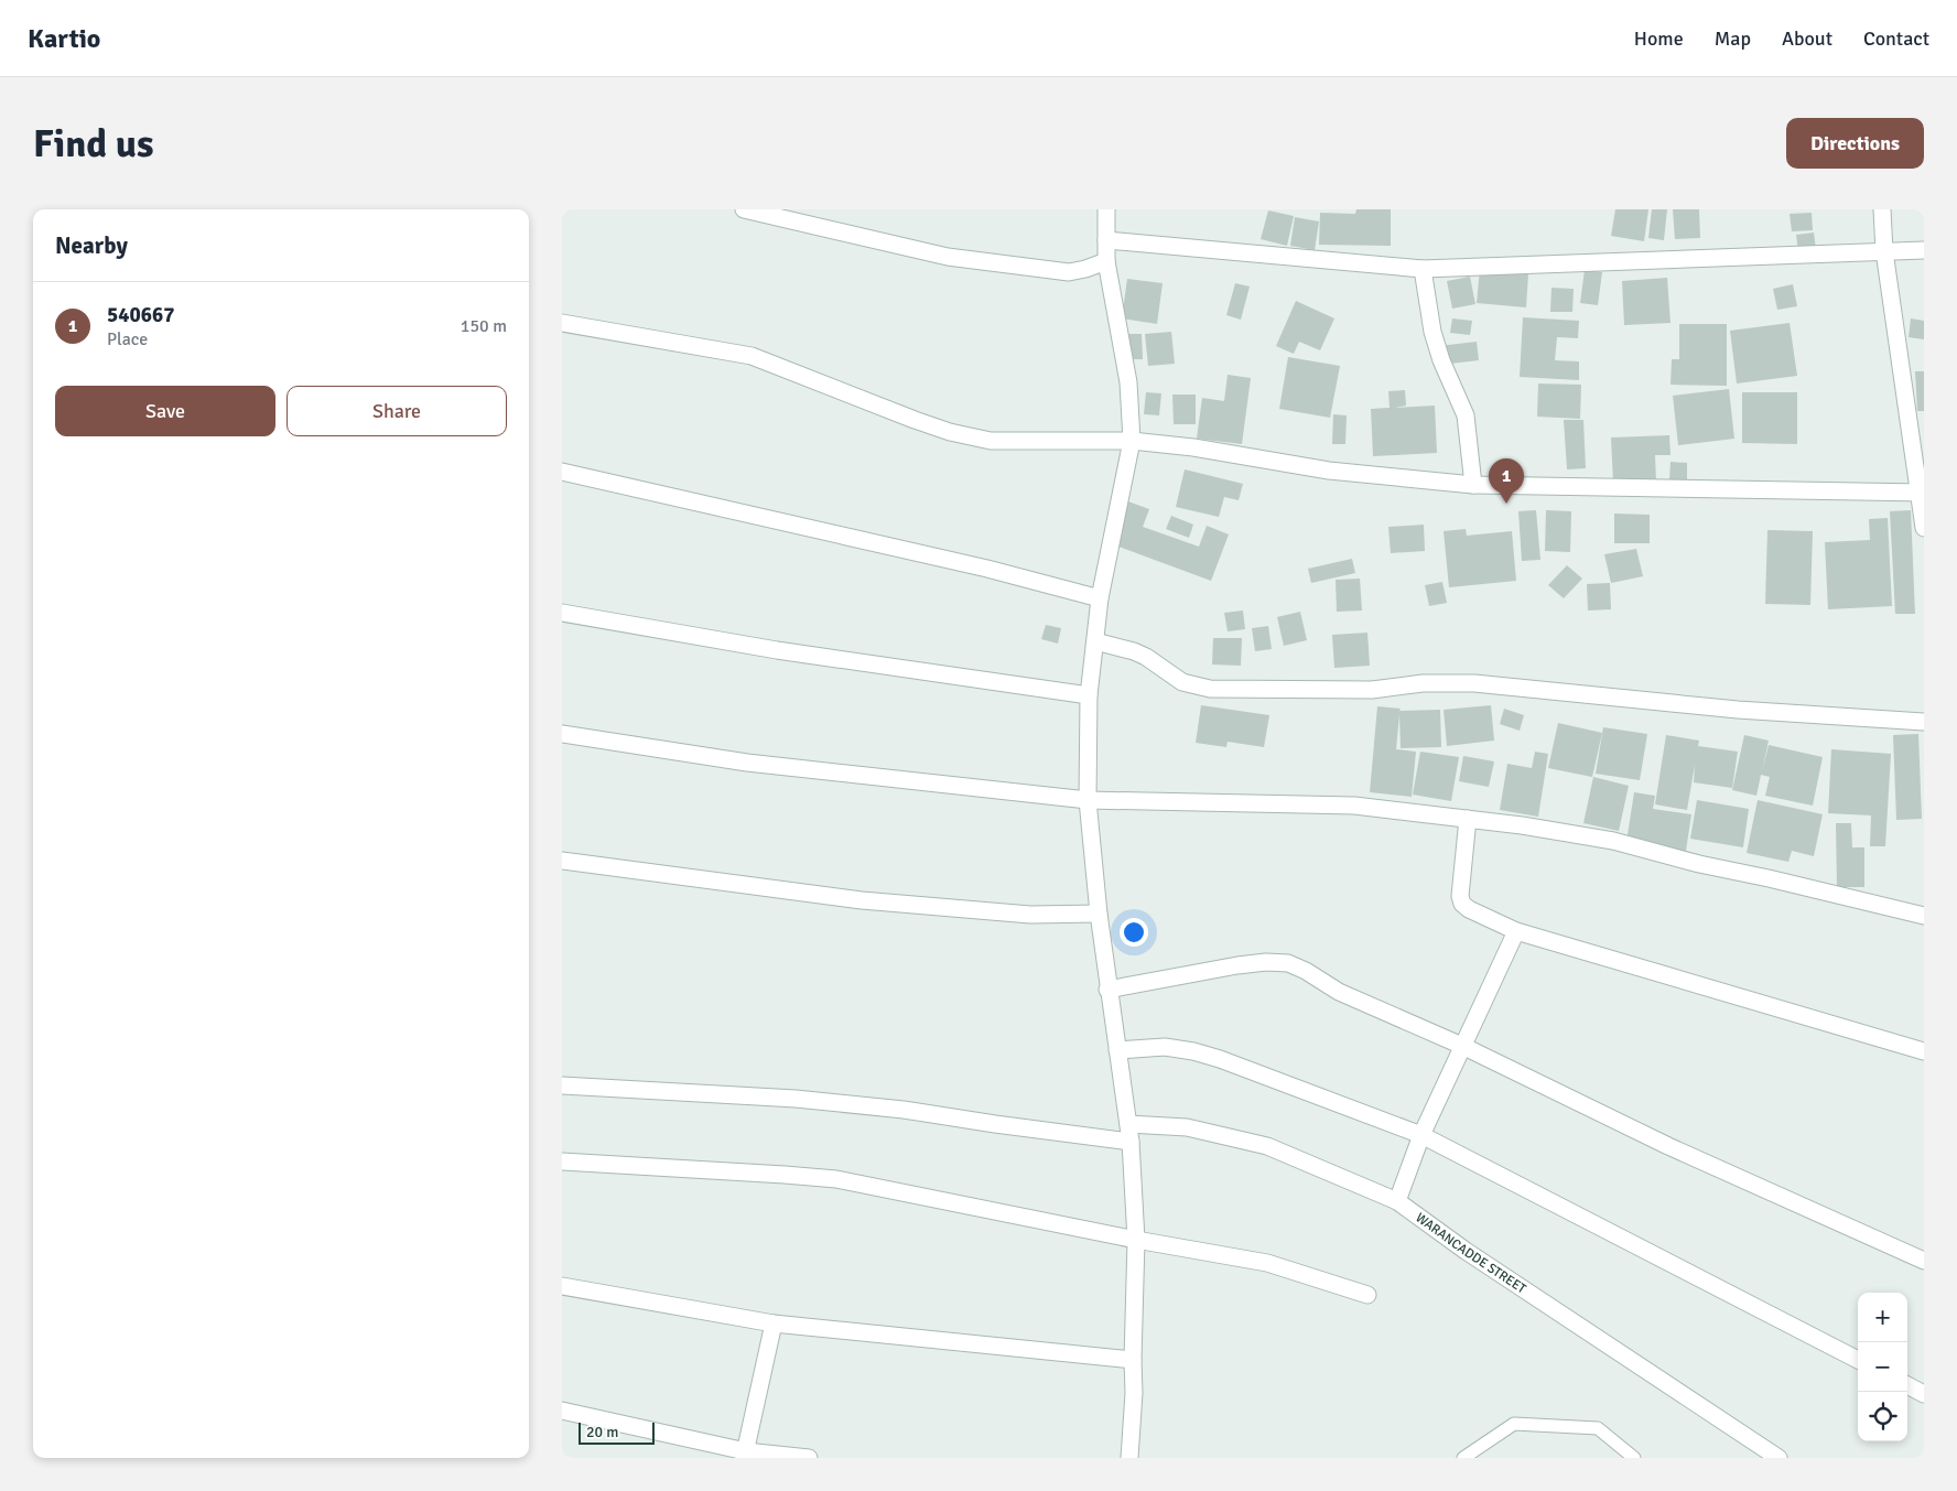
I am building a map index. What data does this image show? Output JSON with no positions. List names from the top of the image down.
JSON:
{
  "streets": {
    "street": ["WARANCADDE STREET"]
  },
  "scale_bar": "20 m",
  "page": {
    "header": "Kartio",
    "nav": [
      "Home",
      "Map",
      "About",
      "Contact"
    ],
    "buttons": [
      "Directions",
      ["Save", "Share"]
    ],
    "title": "Find us",
    "heading": "Nearby",
    "list": [
      {
        "mark": "1",
        "name": "540667",
        "note": "Place",
        "value": "150 m"
      }
    ],
    "pins": "1",
    "map_buttons": ["+", "−"],
    "scale": "20 m"
  }
}
